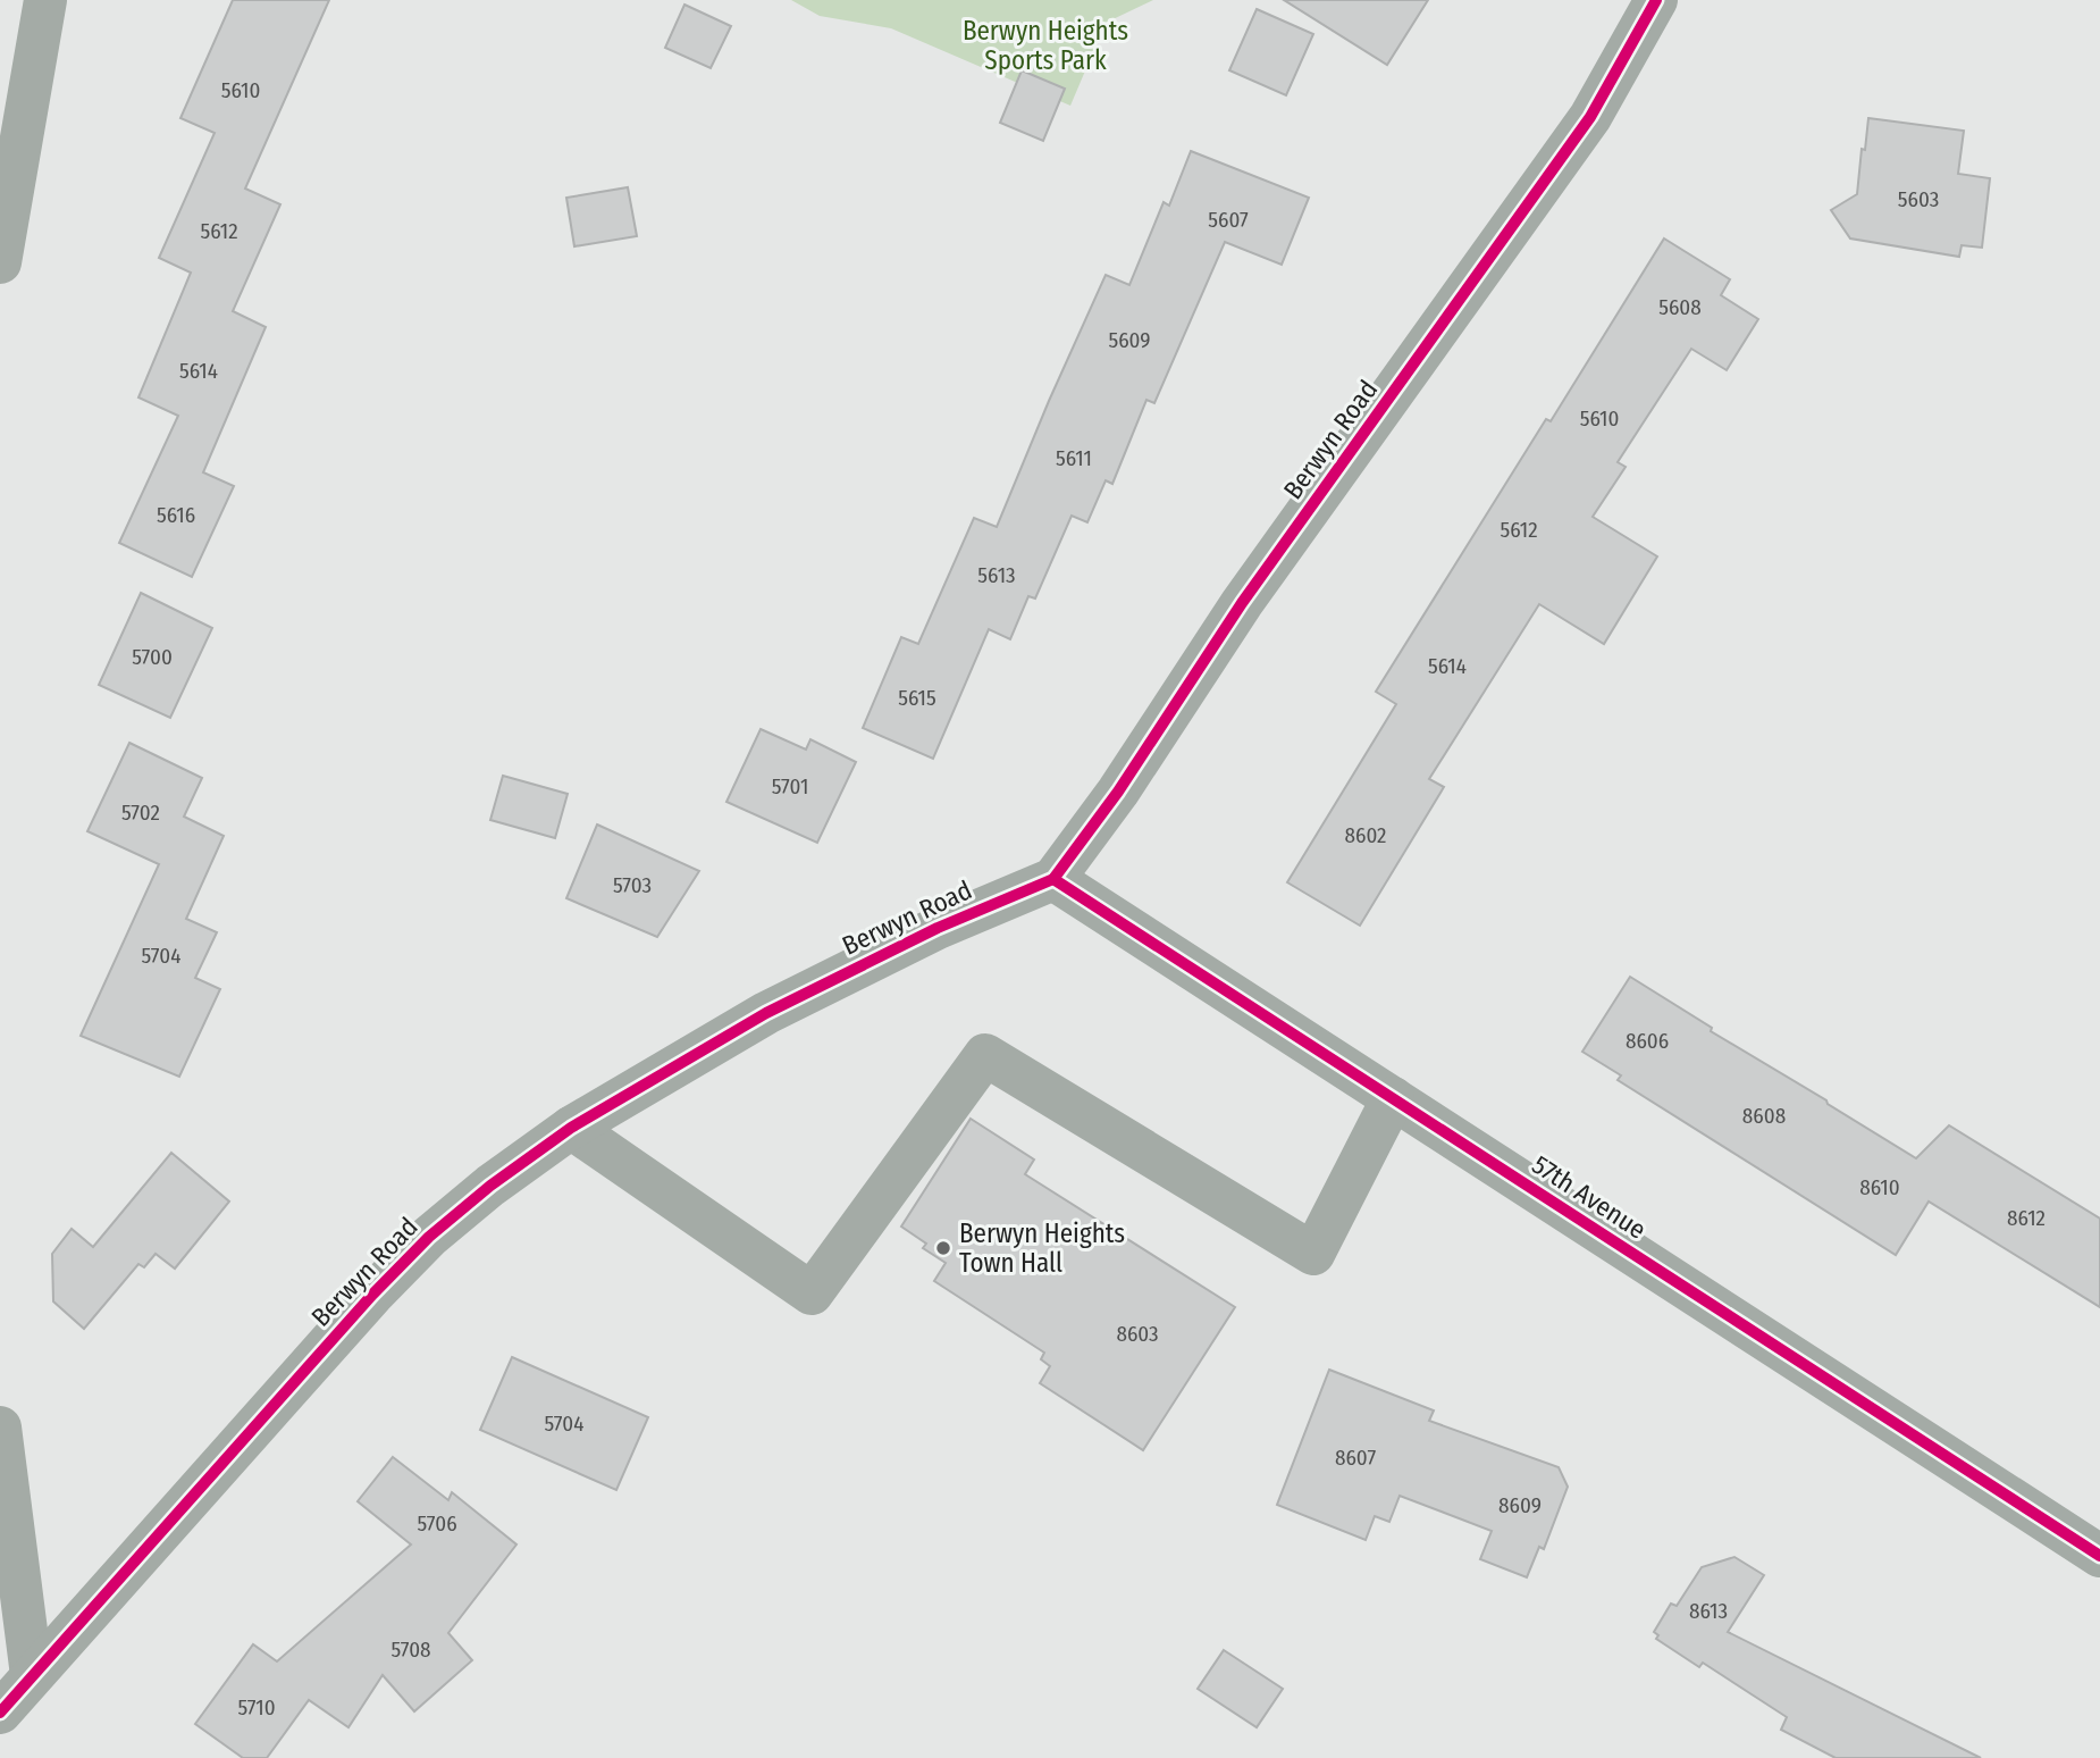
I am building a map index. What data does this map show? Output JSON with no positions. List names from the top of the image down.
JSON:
{
  "streets": {
    "street": ["Berwyn Road", "57th Avenue"]
  },
  "crossings": [
    ["Berwyn Road", "57th Avenue"]
  ],
  "parks": ["Berwyn Heights Sports Park"],
  "places": ["Berwyn Heights Town Hall"],
  "house_numbers": [
    "5610",
    "5603",
    "5607",
    "5612",
    "5608",
    "5609",
    "5614",
    "5610",
    "5611",
    "5616",
    "5612",
    "5613",
    "5700",
    "5614",
    "5615",
    "5701",
    "5702",
    "8602",
    "5703",
    "5704",
    "8606",
    "8608",
    "8610",
    "8612",
    "8603",
    "5704",
    "8607",
    "8609",
    "5706",
    "8613",
    "5708",
    "5710"
  ]
}
